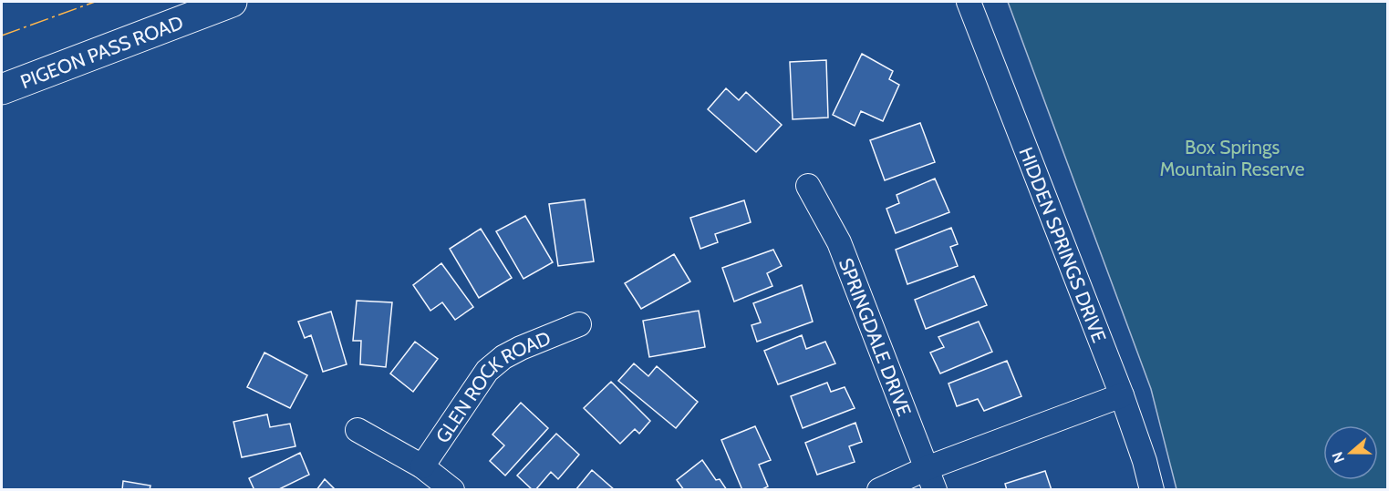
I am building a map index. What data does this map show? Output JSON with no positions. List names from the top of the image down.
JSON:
{
  "streets": {
    "main road": ["PIGEON PASS ROAD"],
    "street": ["HIDDEN SPRINGS DRIVE", "SPRINGDALE DRIVE", "GLEN ROCK ROAD"]
  },
  "parks": ["Box Springs Mountain Reserve"],
  "north": "left"
}
